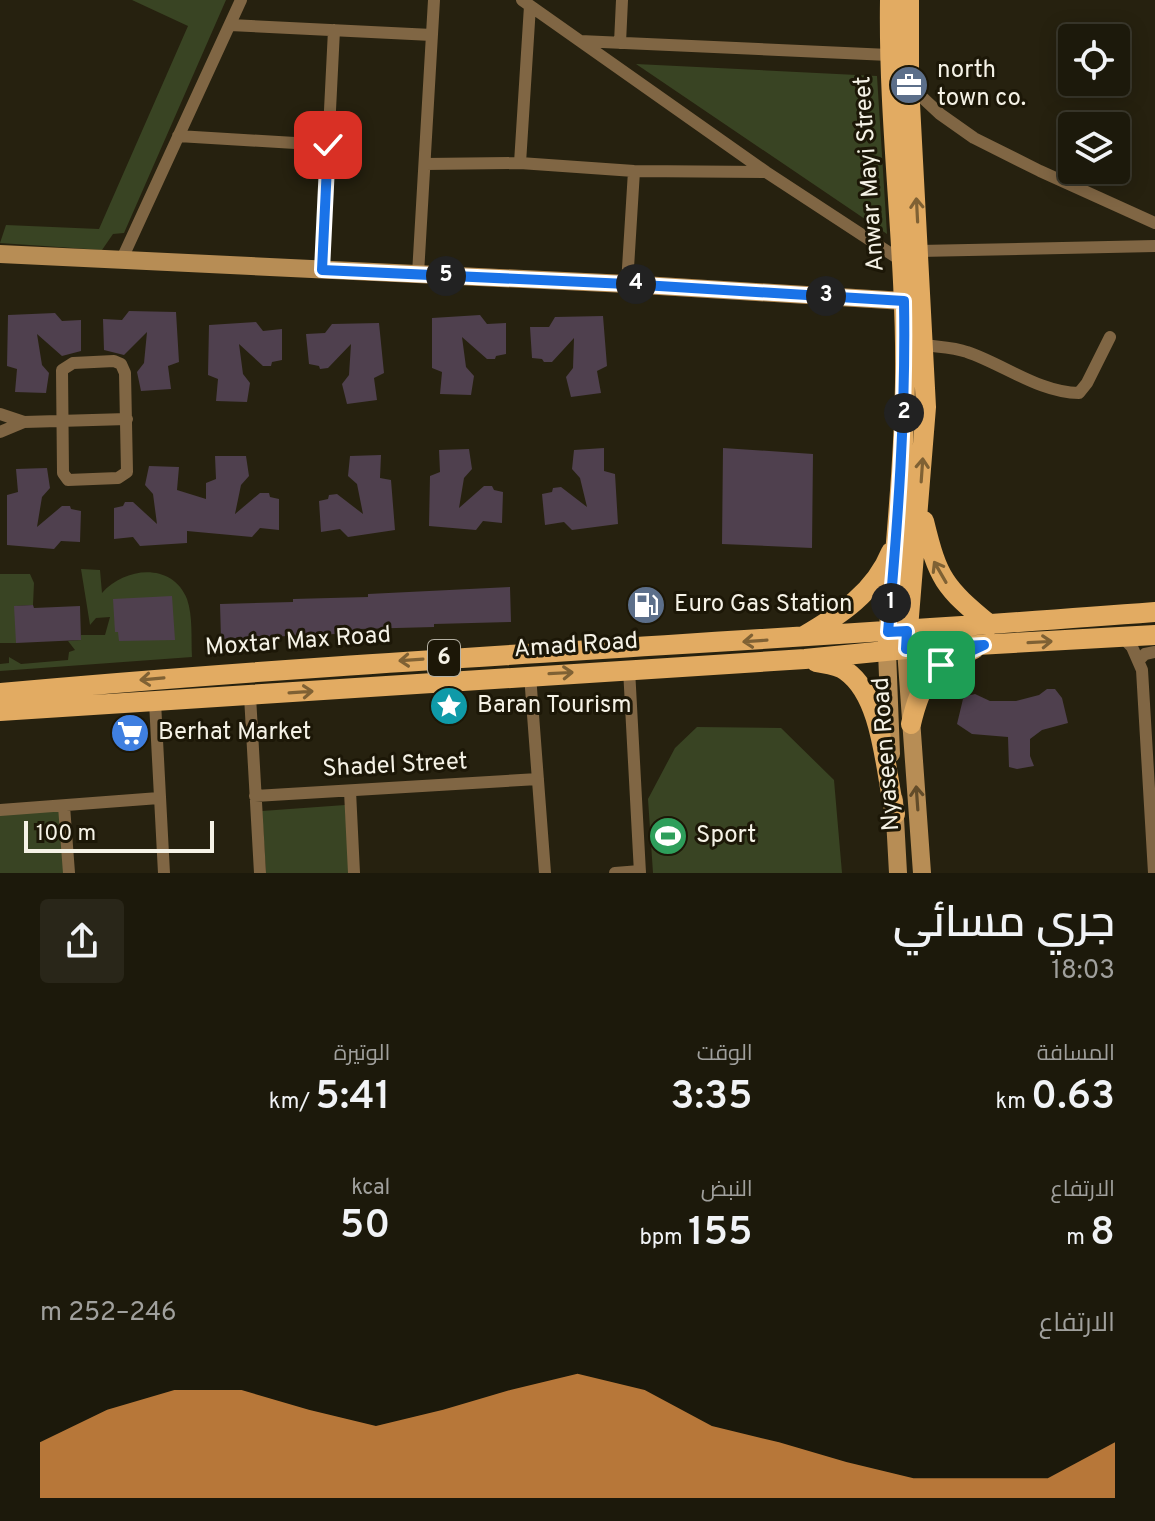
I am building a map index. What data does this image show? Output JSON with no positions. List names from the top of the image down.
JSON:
{
  "streets": {
    "main road": [
      "Anwar Mayi Street",
      "Moxtar Max Road",
      "Amad Road",
      "6"
    ],
    "street": ["Nyaseen Road", "Shadel Street"]
  },
  "crossings": [
    ["Anwar Mayi Street", "Moxtar Max Road"],
    ["Anwar Mayi Street", "Amad Road"],
    ["Anwar Mayi Street", "Nyaseen Road"],
    ["Moxtar Max Road", "Amad Road"],
    ["Moxtar Max Road", "Nyaseen Road"],
    ["Amad Road", "Nyaseen Road"]
  ],
  "one_way": ["Moxtar Max Road", "Amad Road"],
  "places": {
    "office": ["north town co."],
    "fuel station": ["Euro Gas Station"],
    "place": ["Baran Tourism"],
    "supermarket": ["Berhat Market"],
    "sports": ["Sport"]
  },
  "scale_bar": "100 m",
  "page": {
    "pins": [
      "5",
      "4",
      "3",
      "2",
      "1"
    ],
    "scale": "100 m",
    "heading": ["جري مسائي", "18:03"],
    "stats": [
      ["المسافة", "0.63 km"],
      ["الوقت", "3:35"],
      ["الوتيرة", "5:41 /km"],
      ["الارتفاع", "8 m"],
      ["النبض", "155 bpm"],
      ["kcal", "50"]
    ],
    "chart": ["الارتفاع", "246–252 m"]
  }
}
